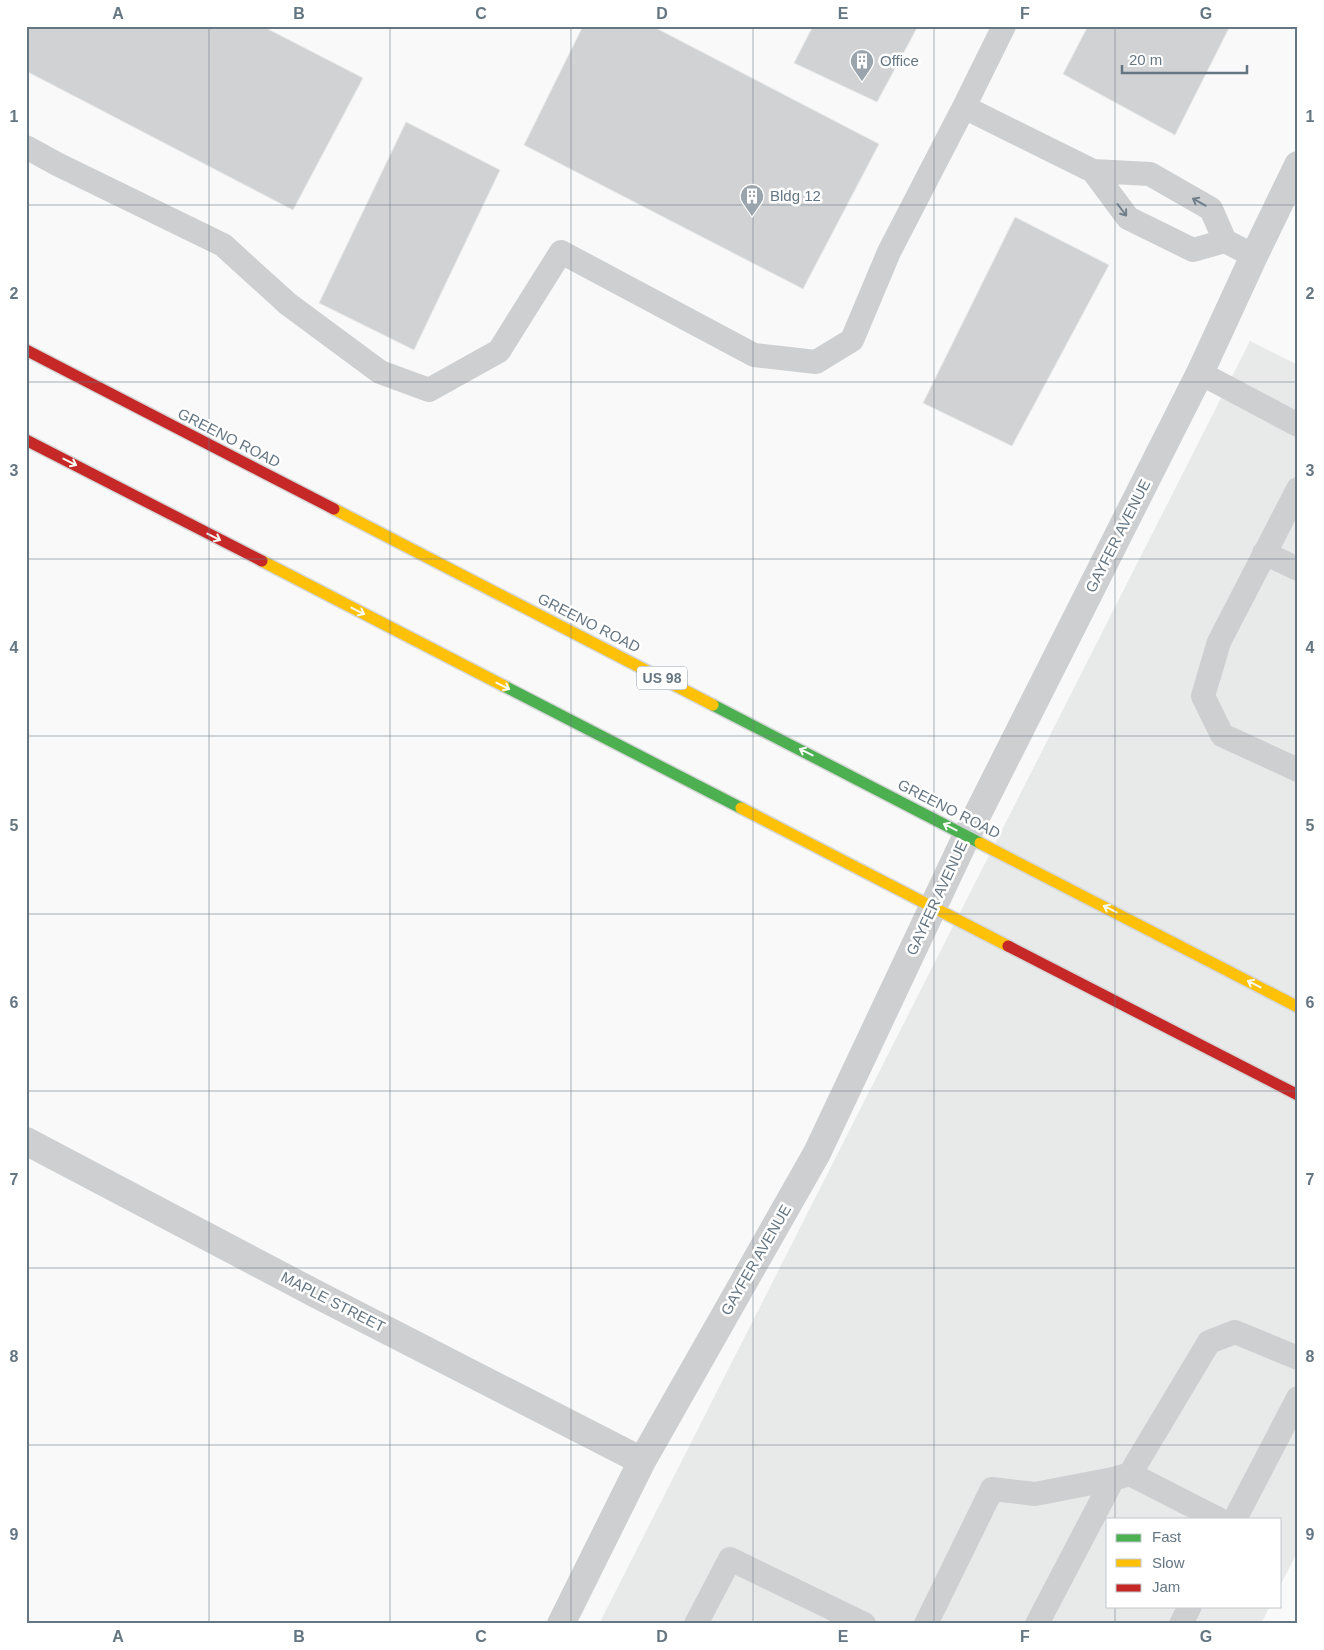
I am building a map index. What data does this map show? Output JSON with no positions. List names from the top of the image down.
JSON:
{
  "streets": {
    "main road": ["GREENO ROAD", "US 98"],
    "street": ["GAYFER AVENUE", "MAPLE STREET"]
  },
  "crossings": [
    ["GREENO ROAD", "GAYFER AVENUE"],
    ["GAYFER AVENUE", "MAPLE STREET"]
  ],
  "places": {
    "building": ["Office", "Bldg 12"]
  },
  "legend": ["Fast", "Slow", "Jam"],
  "scale_bar": "20 m",
  "grid": {
    "columns": [
      "A",
      "B",
      "C",
      "D",
      "E",
      "F",
      "G"
    ],
    "rows": [
      "1",
      "2",
      "3",
      "4",
      "5",
      "6",
      "7",
      "8",
      "9"
    ]
  }
}
